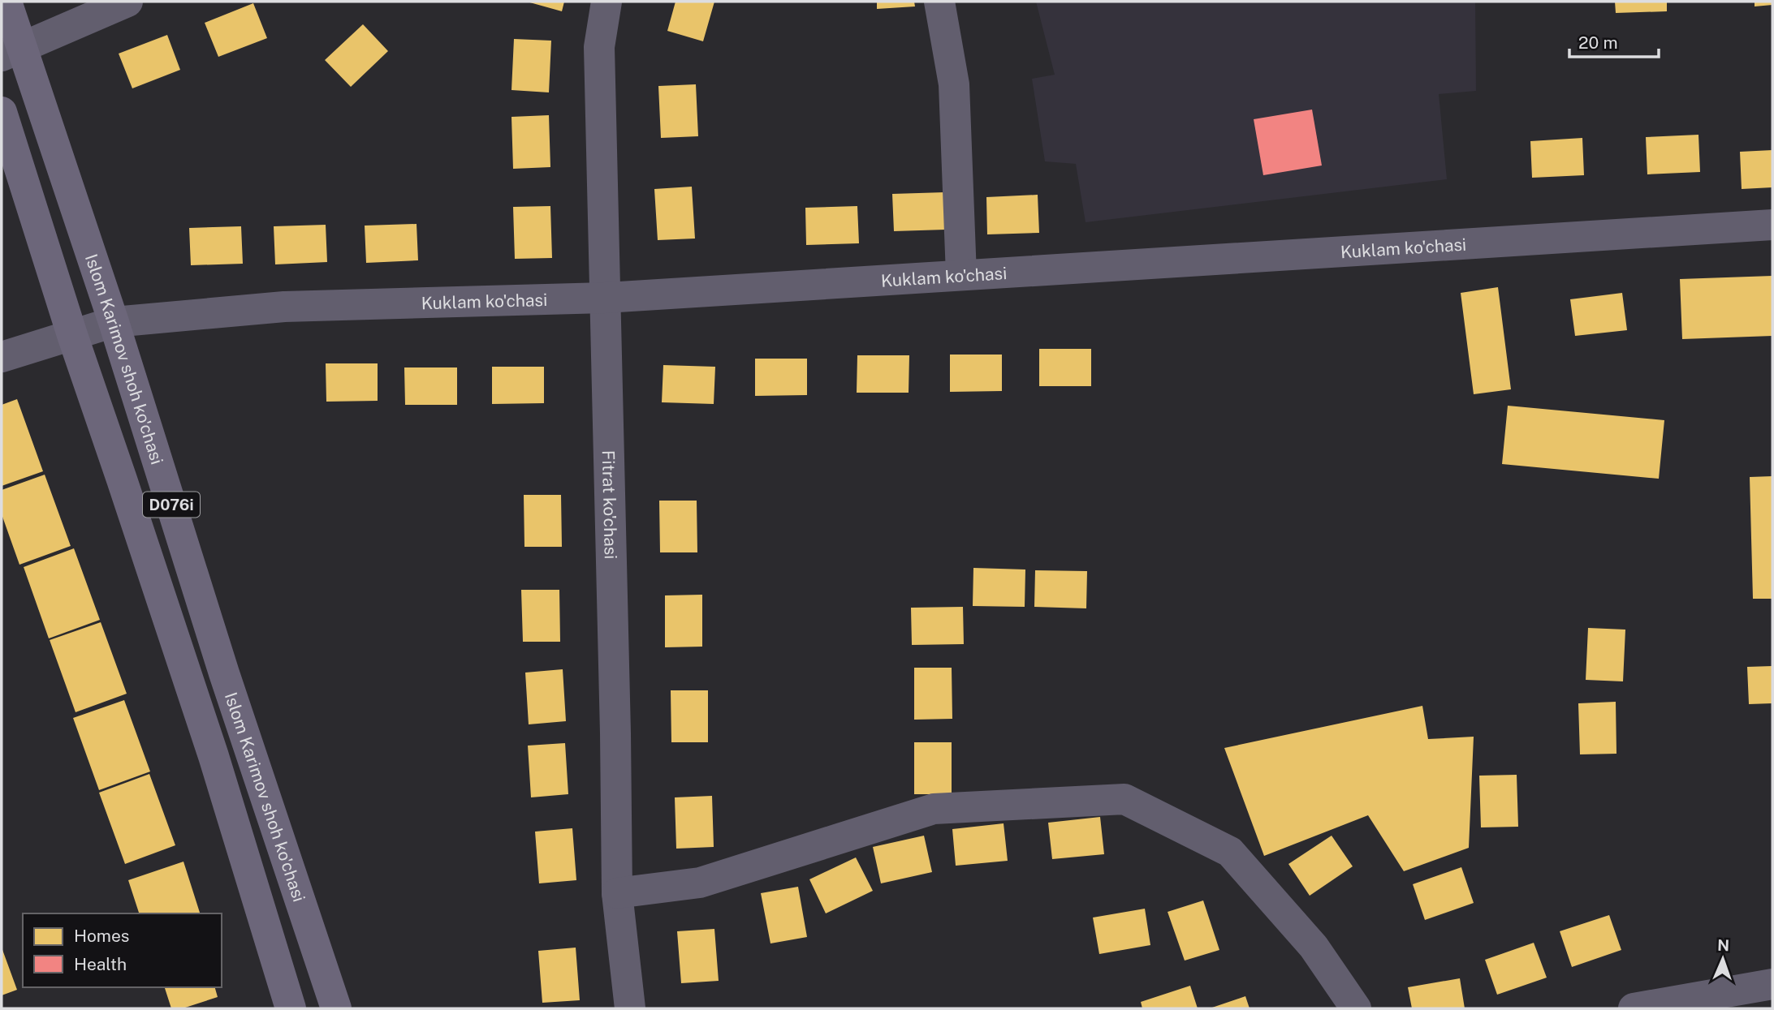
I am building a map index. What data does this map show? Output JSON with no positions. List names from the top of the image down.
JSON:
{
  "streets": {
    "main road": ["Islom Karimov shoh ko'chasi", "D076i"],
    "street": ["Kuklam ko'chasi", "Fitrat ko'chasi"]
  },
  "crossings": [
    ["Kuklam ko'chasi", "Islom Karimov shoh ko'chasi"],
    ["Kuklam ko'chasi", "D076i"],
    ["Kuklam ko'chasi", "Fitrat ko'chasi"]
  ],
  "legend": ["Homes", "Health"],
  "scale_bar": "20 m",
  "north": "top"
}
